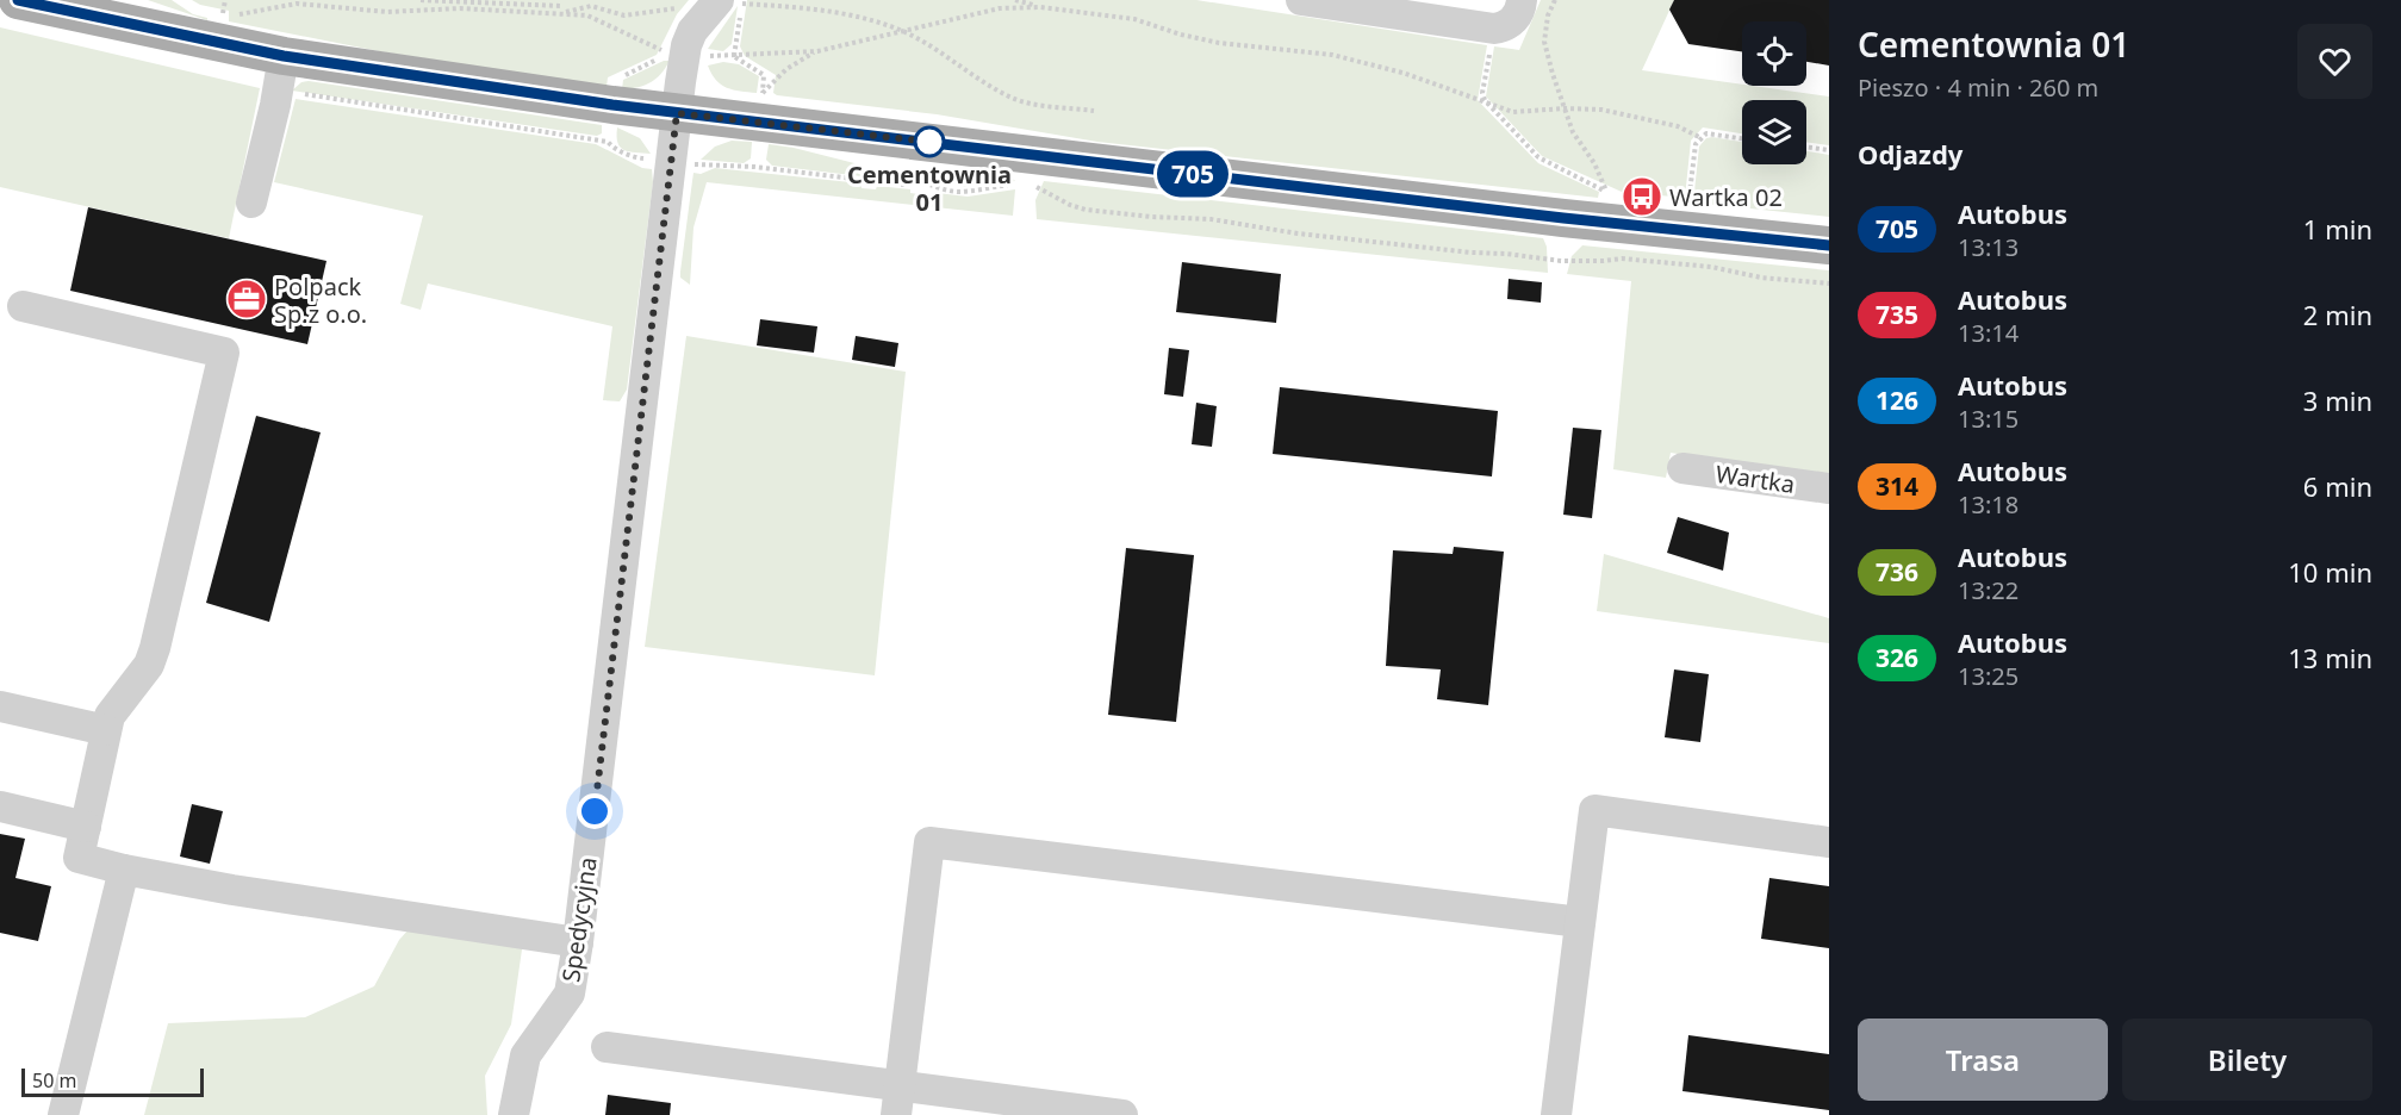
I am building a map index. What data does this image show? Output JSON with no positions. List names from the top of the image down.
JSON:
{
  "streets": {
    "street": ["Wartka", "Spedycyjna"]
  },
  "places": {
    "other": ["Cementownia 01"],
    "bus stop": ["Wartka 02"],
    "office": ["Polpack Sp.z o.o."]
  },
  "lines": ["bus line 705"],
  "scale_bar": "50 m",
  "page": {
    "on_map": "705",
    "heading": [
      ["Cementownia 01", "Pieszo · 4 min · 260 m"],
      "Odjazdy"
    ],
    "list": [
      {
        "mark": "705",
        "name": "Autobus",
        "note": "13:13",
        "value": "1 min"
      },
      {
        "mark": "735",
        "name": "Autobus",
        "note": "13:14",
        "value": "2 min"
      },
      {
        "mark": "126",
        "name": "Autobus",
        "note": "13:15",
        "value": "3 min"
      },
      {
        "mark": "314",
        "name": "Autobus",
        "note": "13:18",
        "value": "6 min"
      },
      {
        "mark": "736",
        "name": "Autobus",
        "note": "13:22",
        "value": "10 min"
      },
      {
        "mark": "326",
        "name": "Autobus",
        "note": "13:25",
        "value": "13 min"
      }
    ],
    "buttons": ["Trasa", "Bilety"],
    "scale": "50 m"
  }
}
